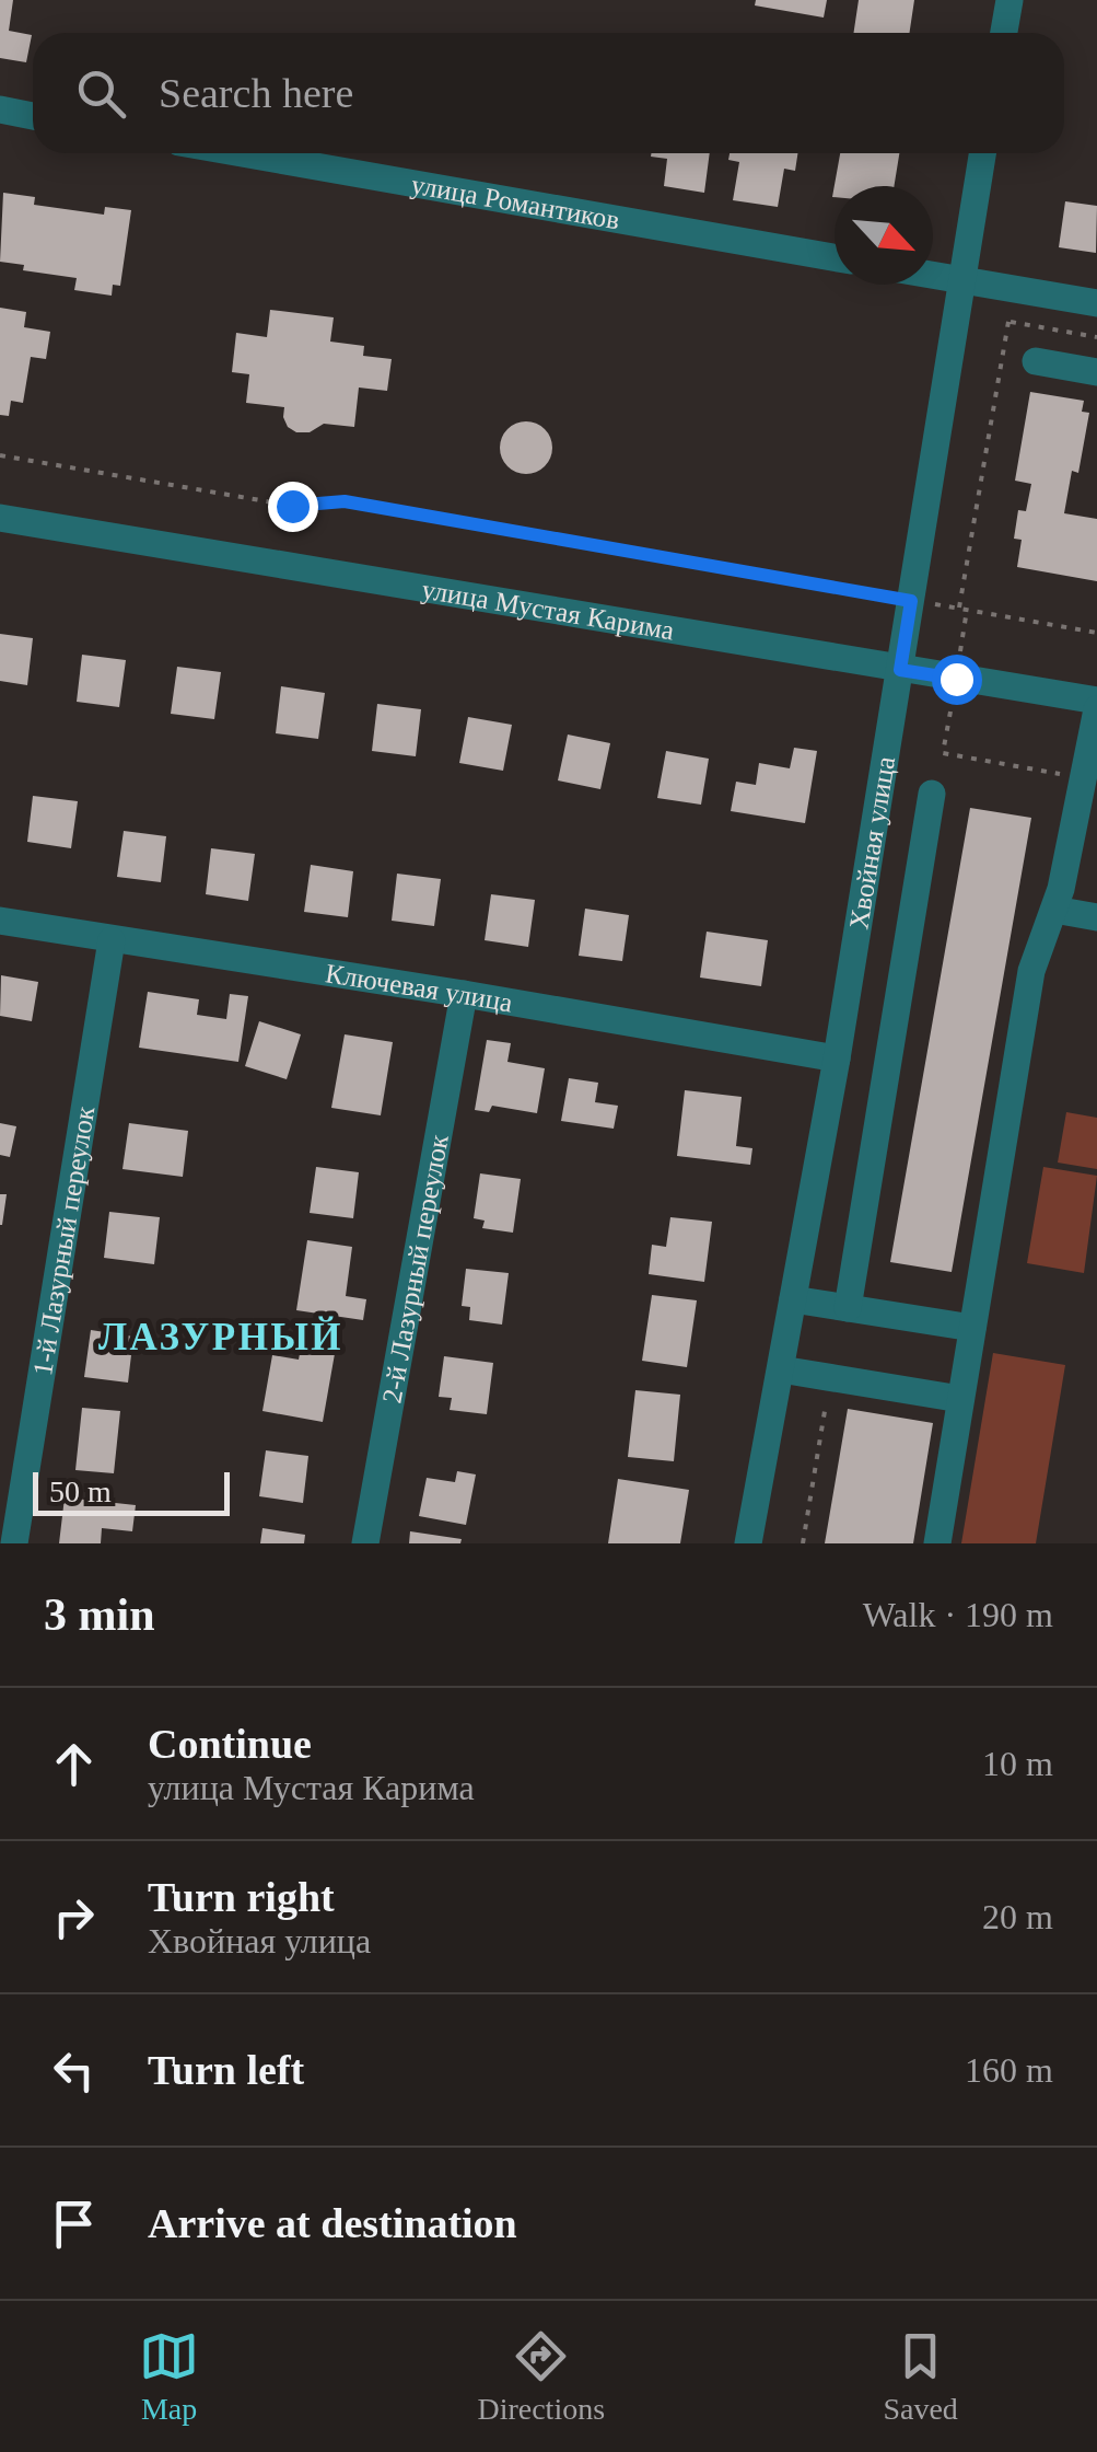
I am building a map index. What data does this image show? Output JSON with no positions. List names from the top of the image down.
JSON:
{
  "streets": {
    "street": [
      "улица Романтиков",
      "улица Мустая Карима",
      "Хвойная улица",
      "Ключевая улица",
      "1-й Лазурный переулок",
      "2-й Лазурный переулок"
    ]
  },
  "crossings": [
    ["улица Мустая Карима", "Хвойная улица"],
    ["Хвойная улица", "Ключевая улица"],
    ["Ключевая улица", "1-й Лазурный переулок"],
    ["Ключевая улица", "2-й Лазурный переулок"]
  ],
  "districts": ["ЛАЗУРНЫЙ"],
  "scale_bar": "50 m",
  "north": "bottom right",
  "page": {
    "search": "Search here",
    "scale": "50 m",
    "heading": ["3 min", "Walk · 190 m"],
    "list": [
      ["Continue", "улица Мустая Карима", "10 m"],
      ["Turn right", "Хвойная улица", "20 m"],
      ["Turn left", "160 m"],
      "Arrive at destination"
    ],
    "nav": ["Map", "Directions", "Saved"]
  }
}
